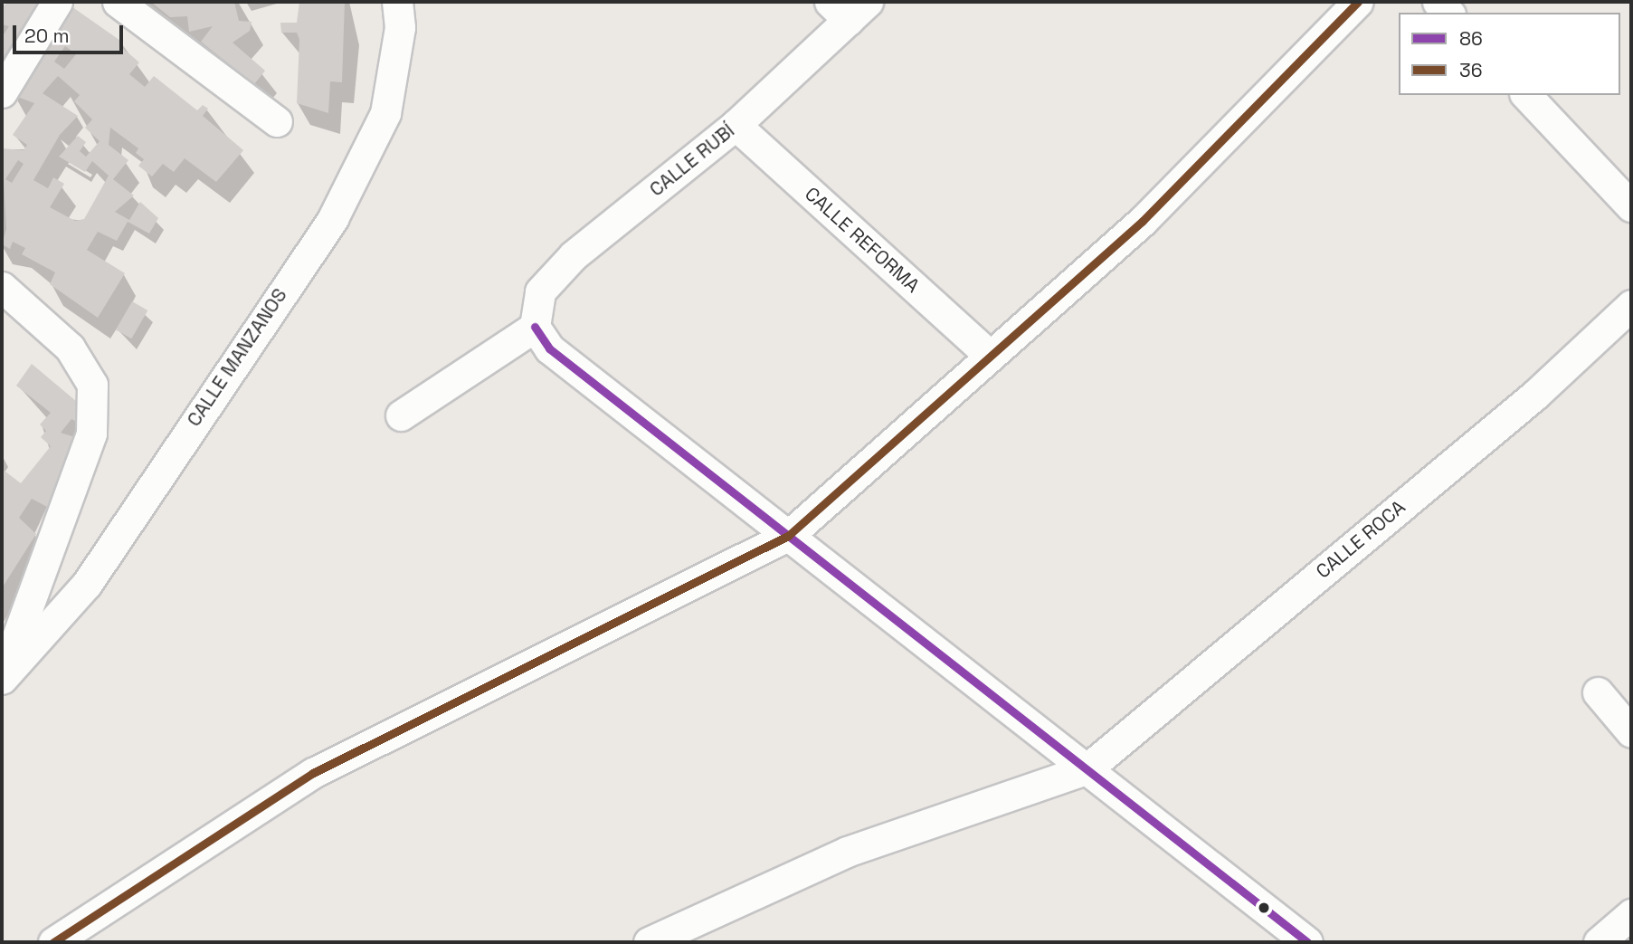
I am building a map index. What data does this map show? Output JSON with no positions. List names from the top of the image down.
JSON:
{
  "streets": {
    "street": [
      "CALLE RUBÍ",
      "CALLE REFORMA",
      "CALLE MANZANOS",
      "CALLE ROCA"
    ]
  },
  "crossings": [
    ["CALLE RUBÍ", "CALLE REFORMA"]
  ],
  "lines": ["transit line 36", "transit line 86"],
  "legend": ["86", "36"],
  "scale_bar": "20 m"
}
